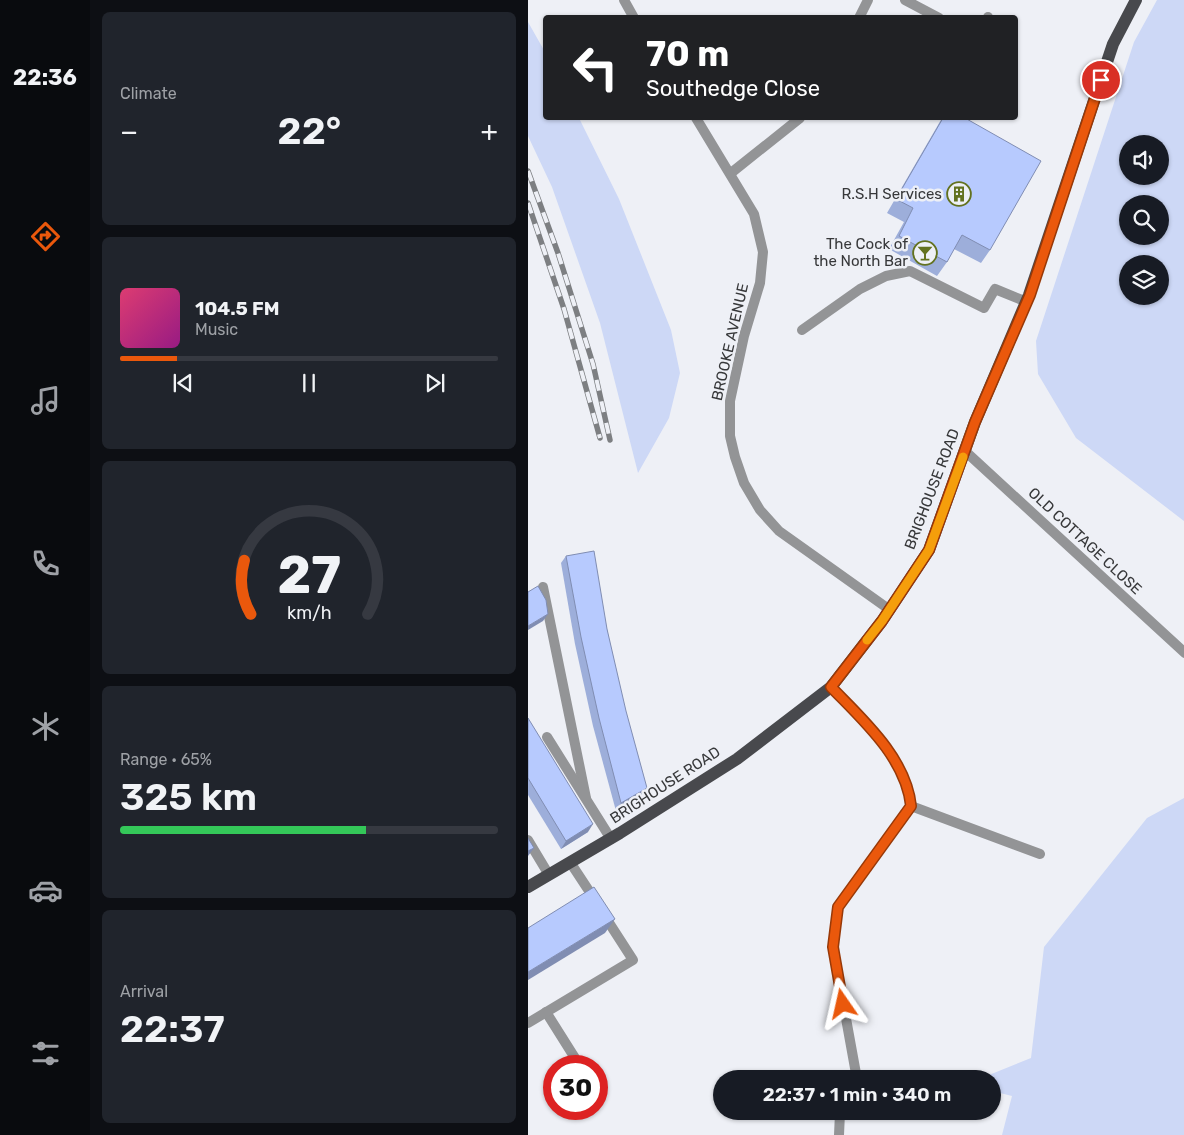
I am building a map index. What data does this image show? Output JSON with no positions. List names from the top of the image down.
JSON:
{
  "streets": {
    "main road": ["BRIGHOUSE ROAD"],
    "street": ["BROOKE AVENUE", "OLD COTTAGE CLOSE"]
  },
  "crossings": [
    ["BROOKE AVENUE", "BRIGHOUSE ROAD"],
    ["BRIGHOUSE ROAD", "OLD COTTAGE CLOSE"]
  ],
  "places": {
    "building": ["R.S.H Services"],
    "bar": ["The Cock of the North Bar"]
  },
  "page": {
    "tabs": "22:36",
    "tile": [
      "Climate",
      ["Range · 65%", "325 km"],
      ["Arrival", "22:37"]
    ],
    "turn": ["70 m", "Southedge Close"],
    "heat": ["−", "22°", "+"],
    "song": ["104.5 FM", "Music"],
    "limit": "30",
    "trip": "22:37 · 1 min · 340 m",
    "gauge": ["27", "km/h"]
  }
}
